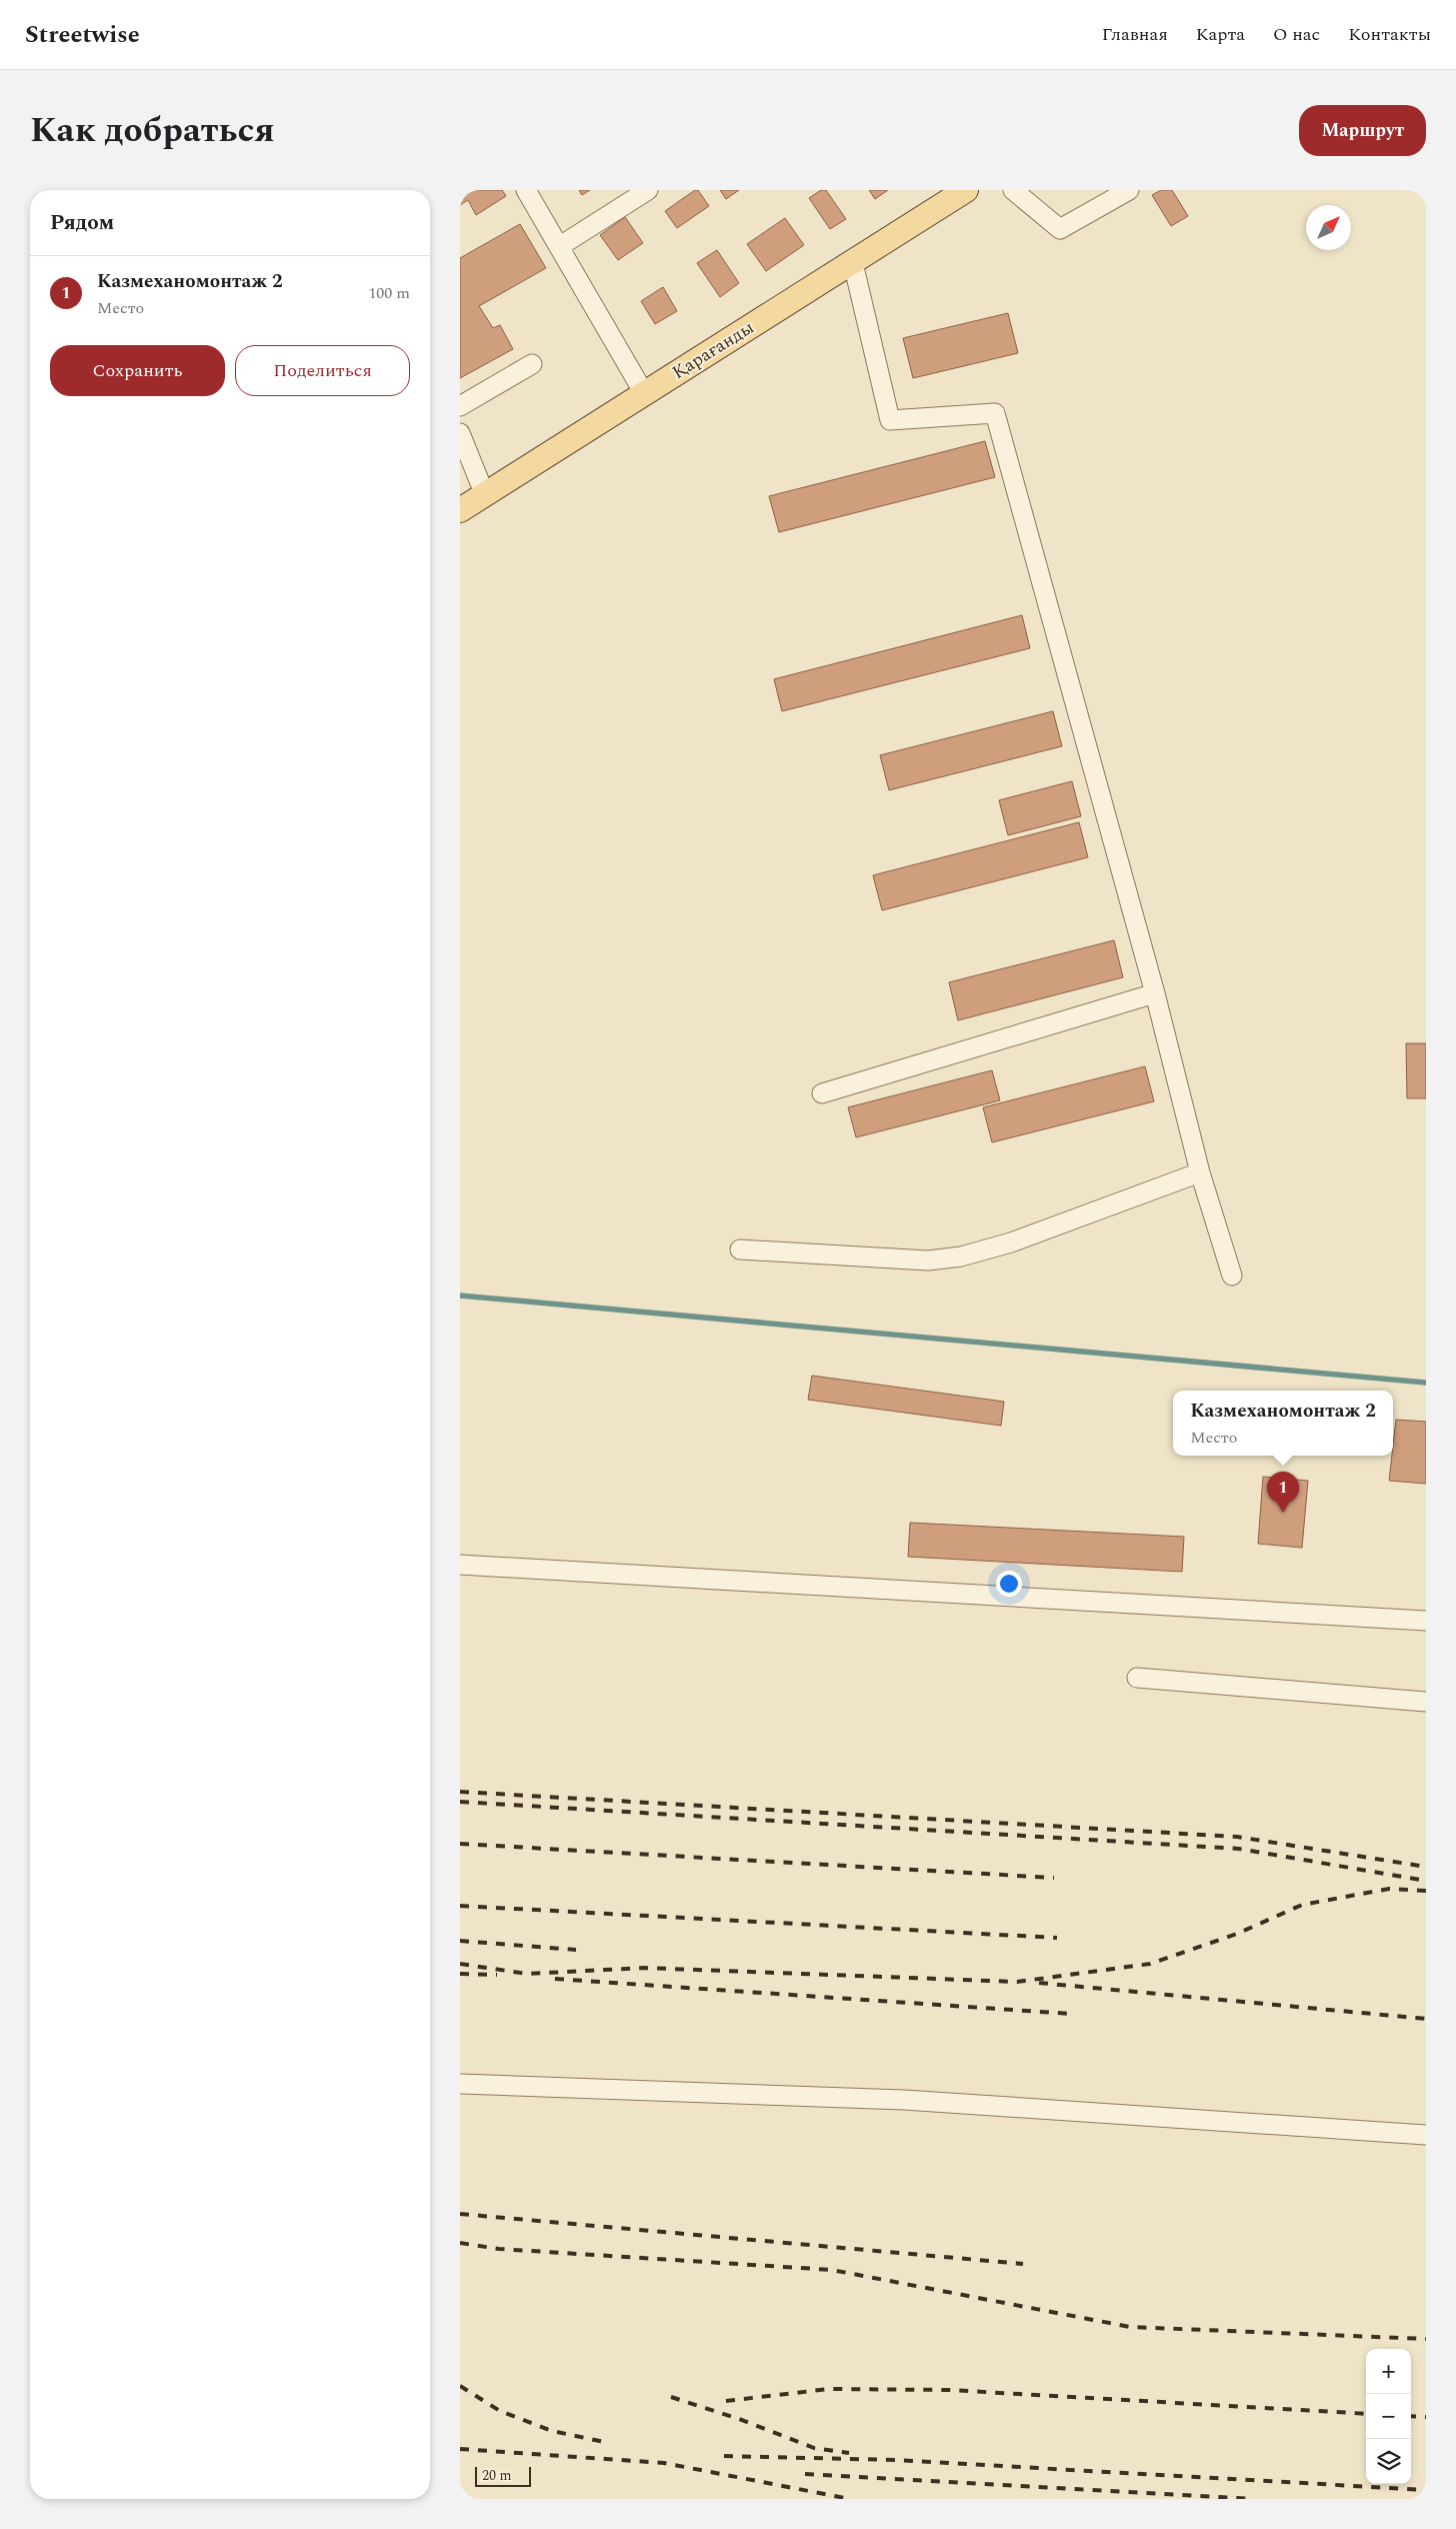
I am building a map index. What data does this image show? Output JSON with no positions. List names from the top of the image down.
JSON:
{
  "streets": {
    "main road": ["Қарағанды"]
  },
  "scale_bar": "20 m",
  "north": "top right",
  "page": {
    "header": "Streetwise",
    "nav": [
      "Главная",
      "Карта",
      "О нас",
      "Контакты"
    ],
    "title": "Как добраться",
    "buttons": [
      "Маршрут",
      ["Сохранить", "Поделиться"]
    ],
    "heading": "Рядом",
    "list": [
      {
        "mark": "1",
        "name": "Казмеханомонтаж 2",
        "note": "Место",
        "value": "100 m"
      }
    ],
    "popup": ["Казмеханомонтаж 2", "Место"],
    "pins": "1",
    "map_buttons": ["+", "−"],
    "scale": "20 m"
  }
}
